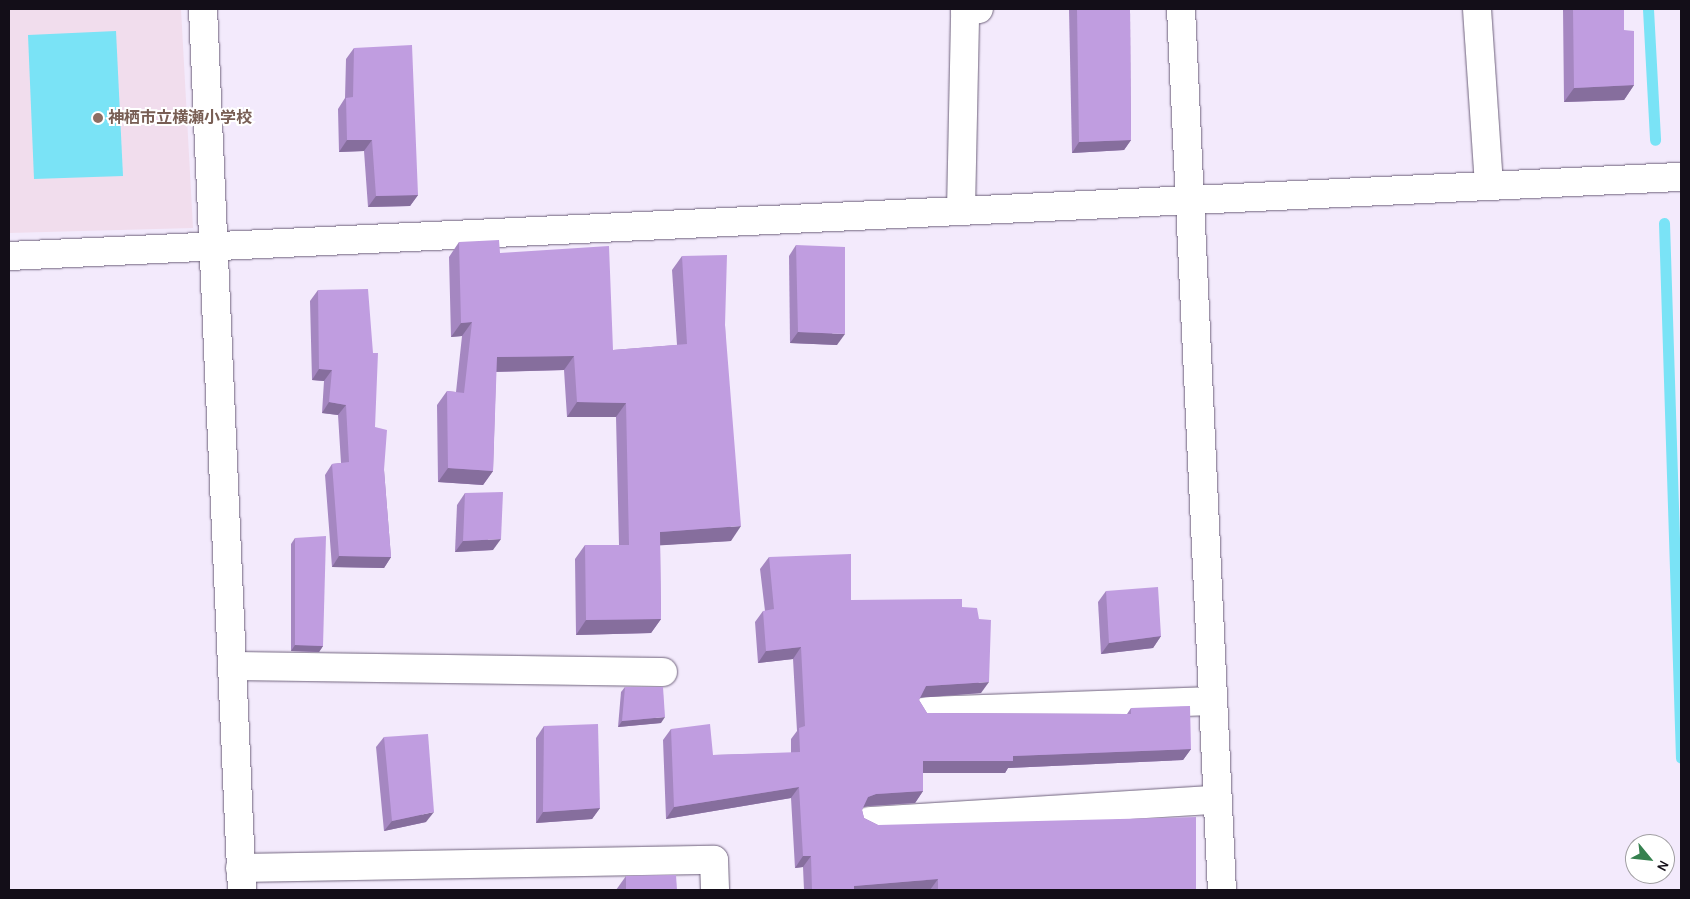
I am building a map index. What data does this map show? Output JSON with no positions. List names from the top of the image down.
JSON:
{
  "places": ["神栖市立横瀬小学校"],
  "north": "bottom right"
}
